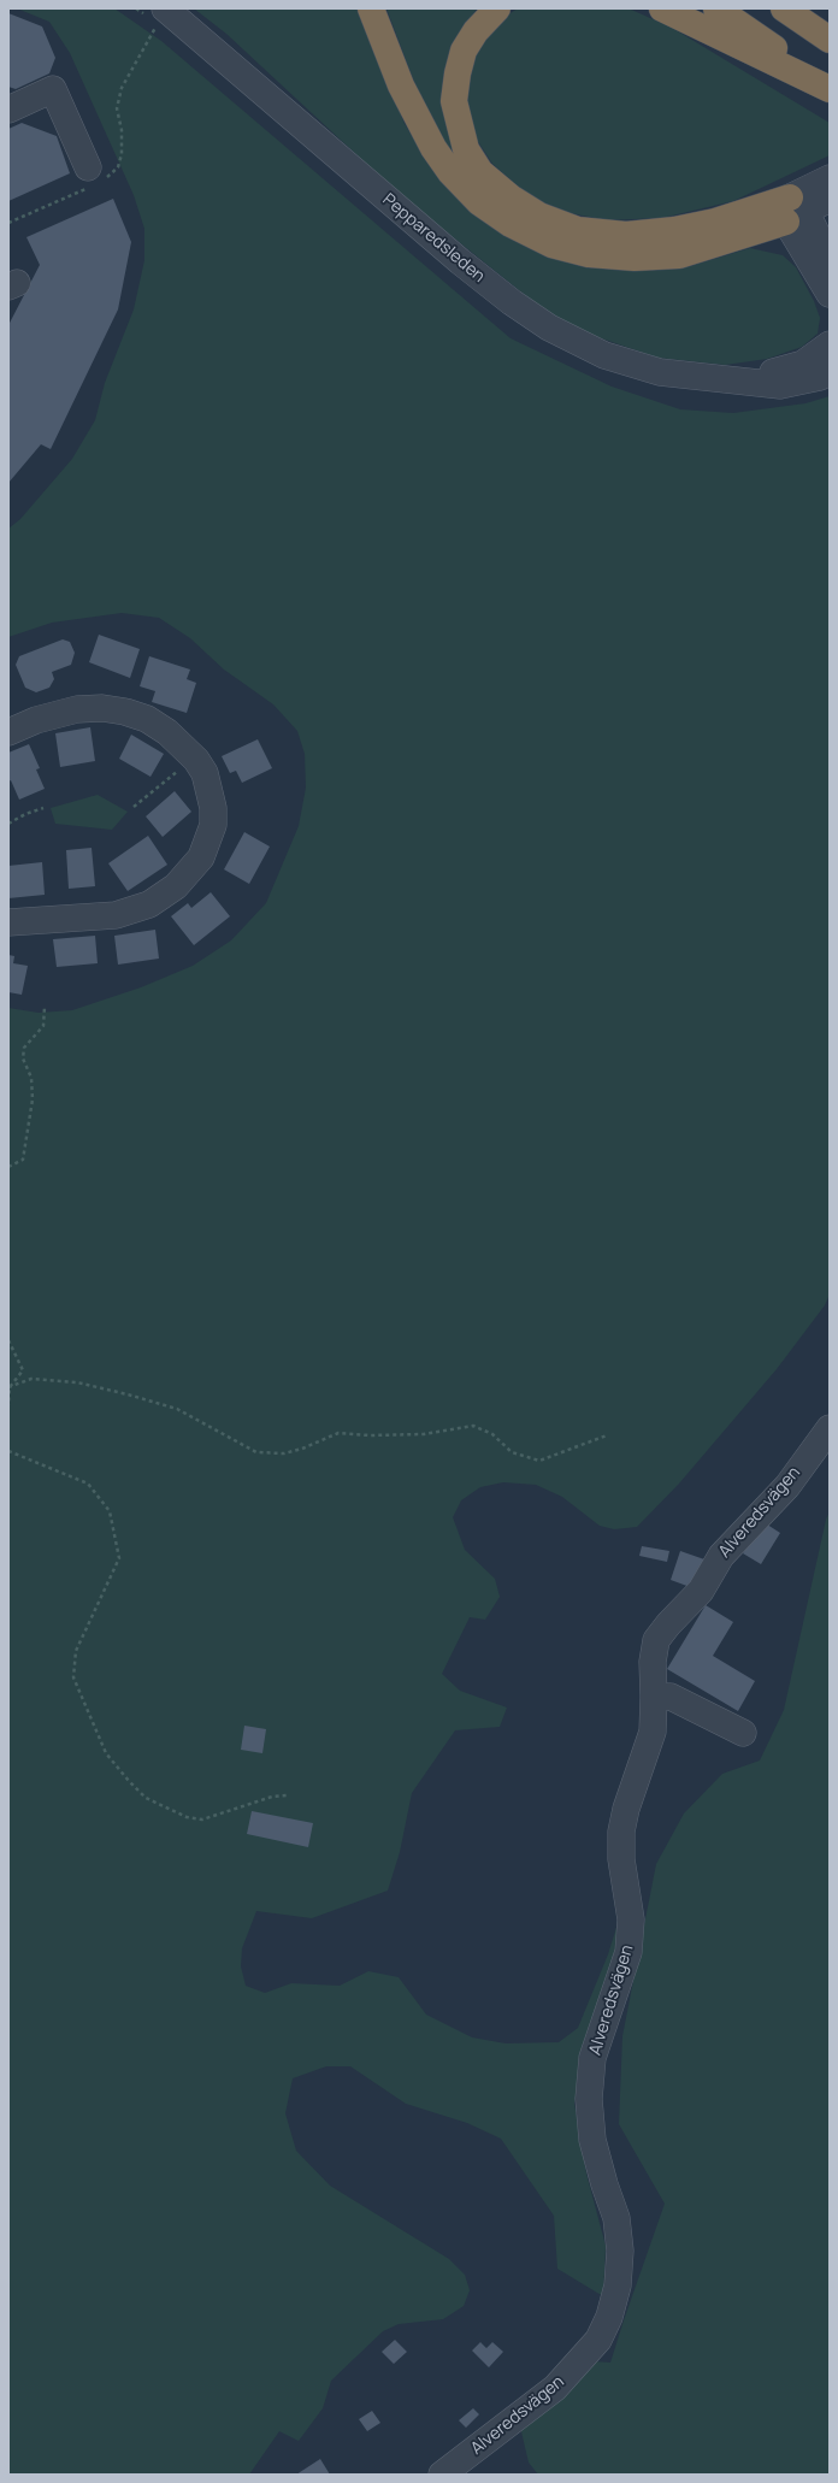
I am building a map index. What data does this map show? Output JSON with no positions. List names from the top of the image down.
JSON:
{
  "streets": {
    "street": ["Pepparedsleden", "Alveredsvägen"]
  }
}
